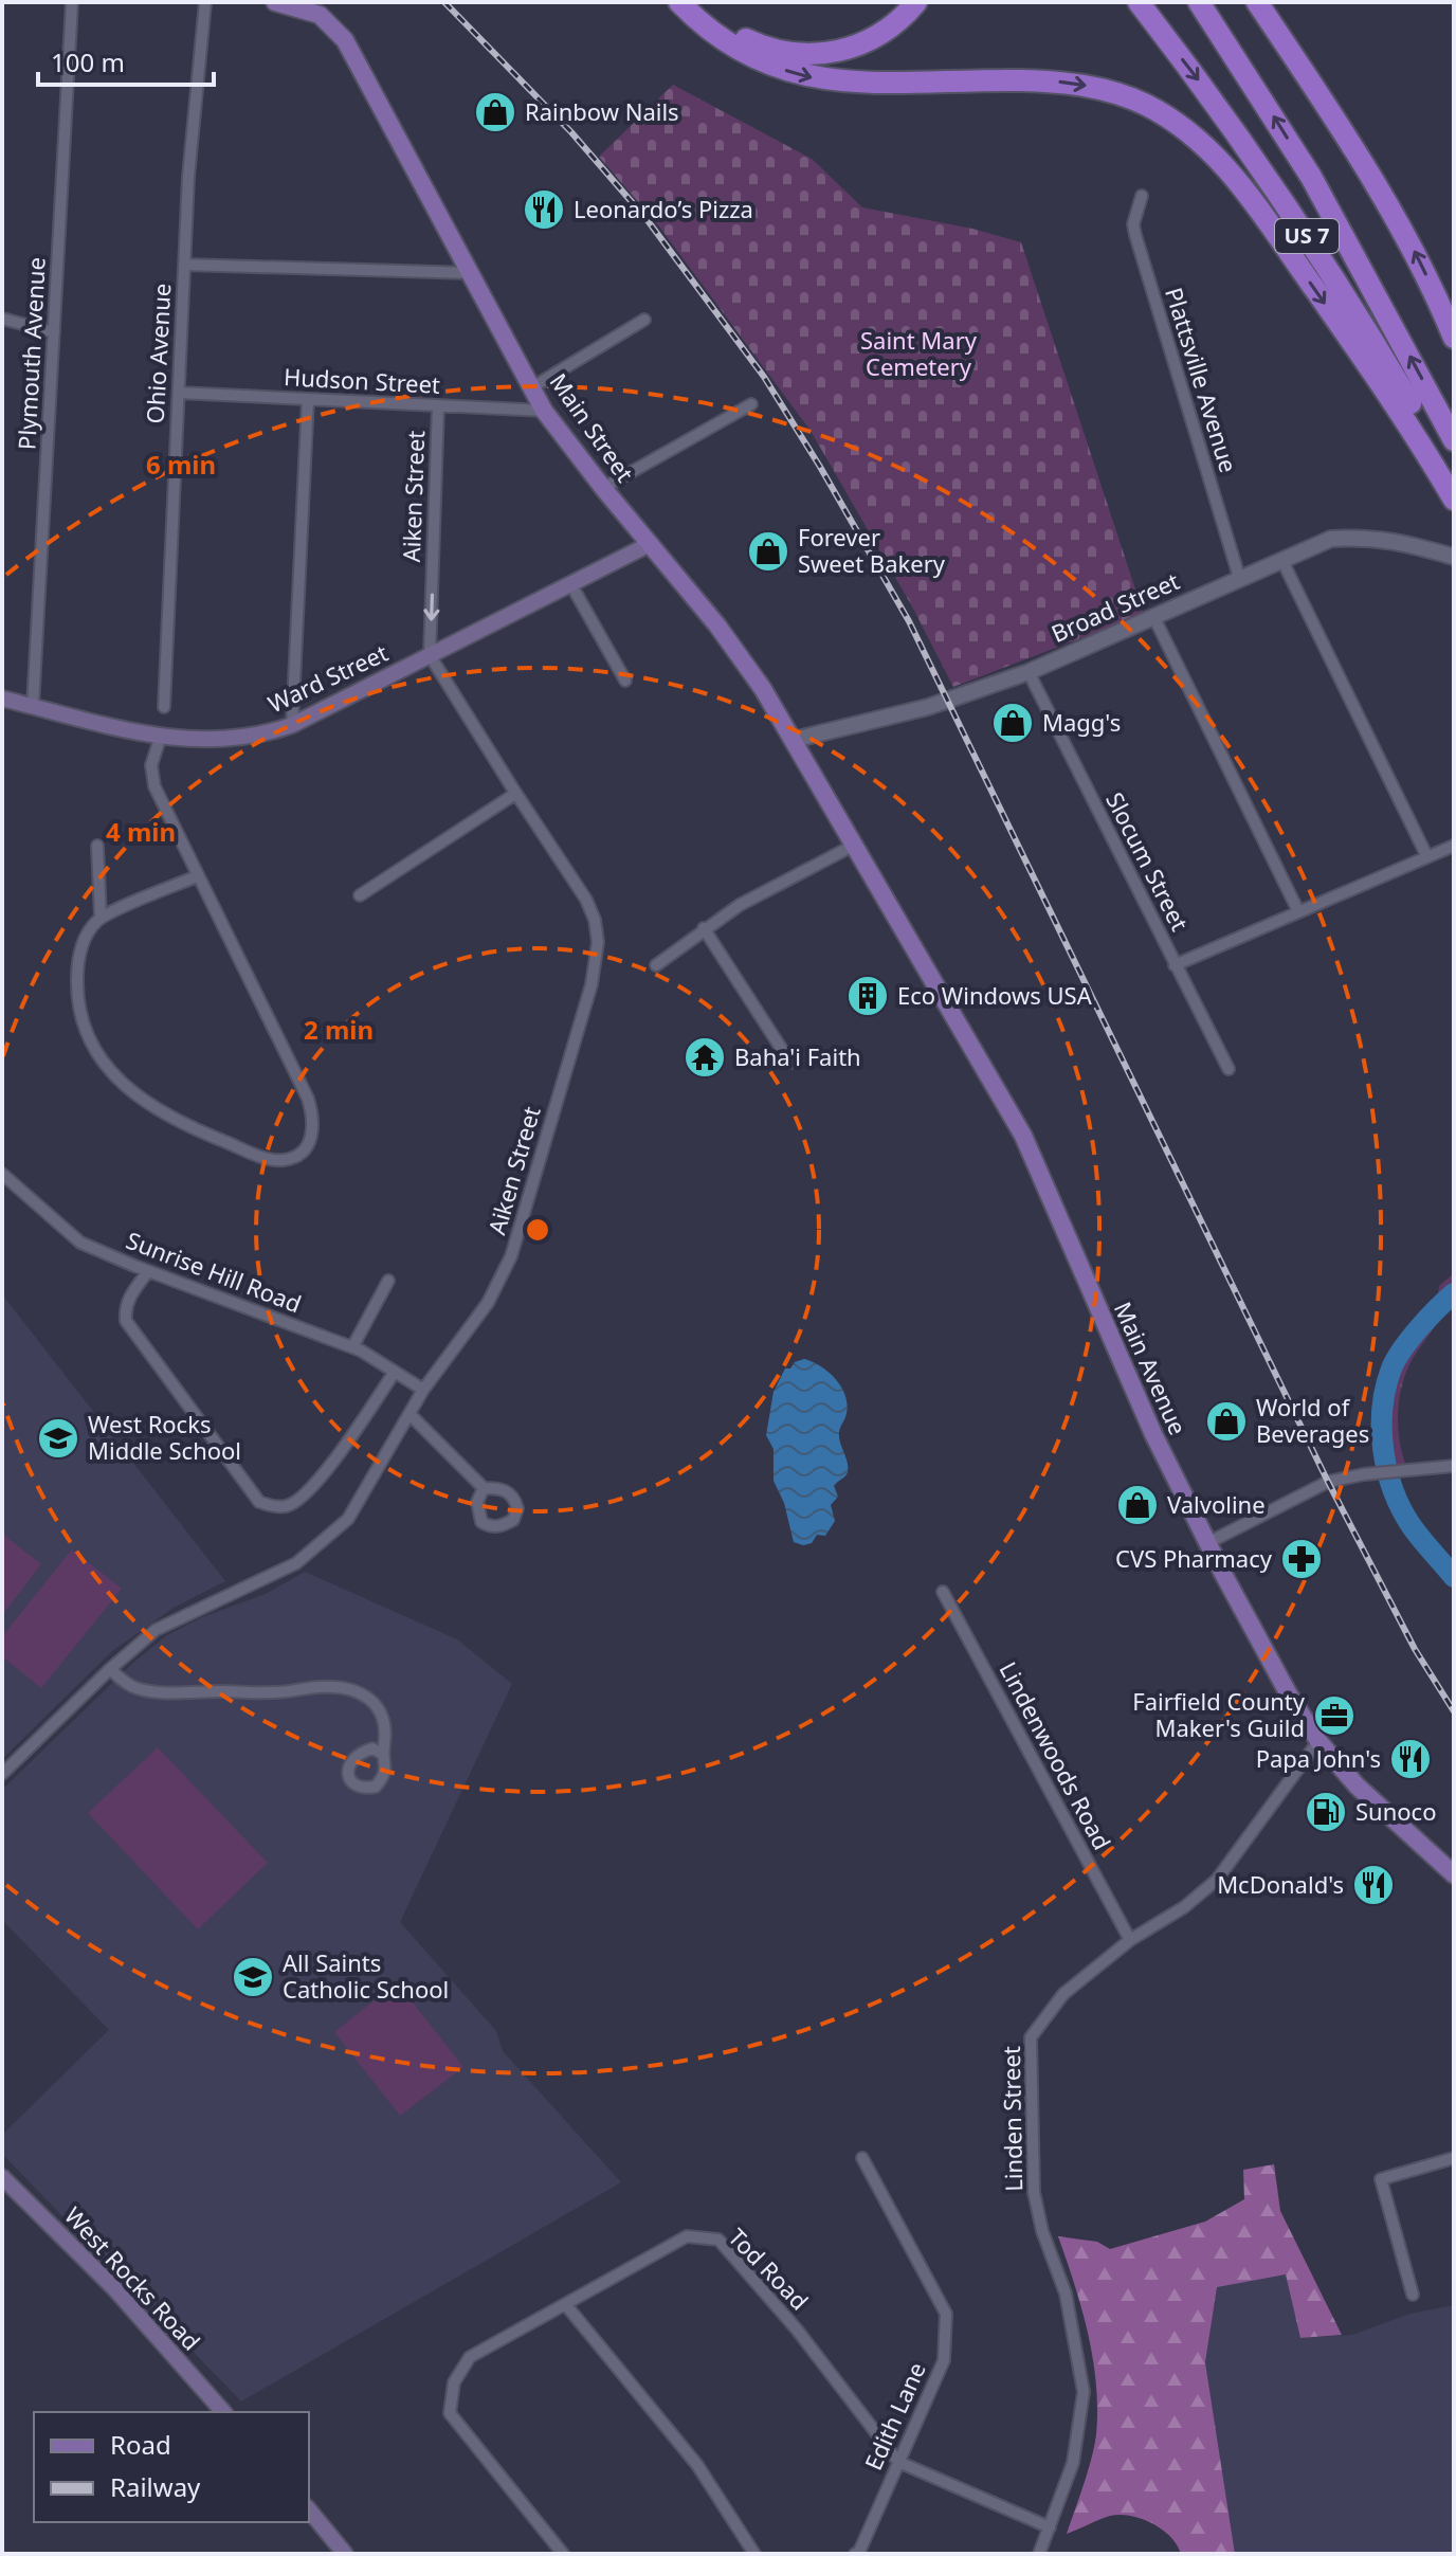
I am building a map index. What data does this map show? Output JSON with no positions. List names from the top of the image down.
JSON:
{
  "streets": {
    "highway": ["US 7"],
    "main road": [
      "Main Street",
      "Ward Street",
      "Main Avenue",
      "West Rocks Road"
    ],
    "street": [
      "Plymouth Avenue",
      "Ohio Avenue",
      "Plattsville Avenue",
      "Hudson Street",
      "Aiken Street",
      "Broad Street",
      "Slocum Street",
      "Sunrise Hill Road",
      "Lindenwoods Road",
      "Linden Street",
      "Tod Road",
      "Edith Lane"
    ]
  },
  "crossings": [
    ["Plymouth Avenue", "Ward Street"],
    ["Ohio Avenue", "Hudson Street"],
    ["Plattsville Avenue", "Broad Street"],
    ["Hudson Street", "Main Street"],
    ["Hudson Street", "Aiken Street"],
    ["Main Street", "Broad Street"],
    ["Main Street", "Ward Street"],
    ["Main Street", "Main Avenue"],
    ["Aiken Street", "Ward Street"],
    ["Aiken Street", "Sunrise Hill Road"],
    ["Broad Street", "Slocum Street"],
    ["Main Avenue", "Linden Street"],
    ["Lindenwoods Road", "Linden Street"],
    ["Linden Street", "Tod Road"],
    ["Tod Road", "Edith Lane"]
  ],
  "parks": ["Saint Mary Cemetery"],
  "places": {
    "shop": [
      "Rainbow Nails",
      "Forever Sweet Bakery",
      "Magg's",
      "World of Beverages",
      "Valvoline"
    ],
    "restaurant": ["Leonardo’s Pizza", "Papa John's", "McDonald's"],
    "building": ["Eco Windows USA"],
    "temple": ["Baha'i Faith"],
    "school or university": ["West Rocks Middle School", "All Saints Catholic School"],
    "pharmacy": ["CVS Pharmacy"],
    "office": ["Fairfield County Maker's Guild"],
    "fuel station": ["Sunoco"]
  },
  "legend": ["Road", "Railway"],
  "scale_bar": "100 m",
  "rings": ["6 min", "4 min", "2 min"]
}
